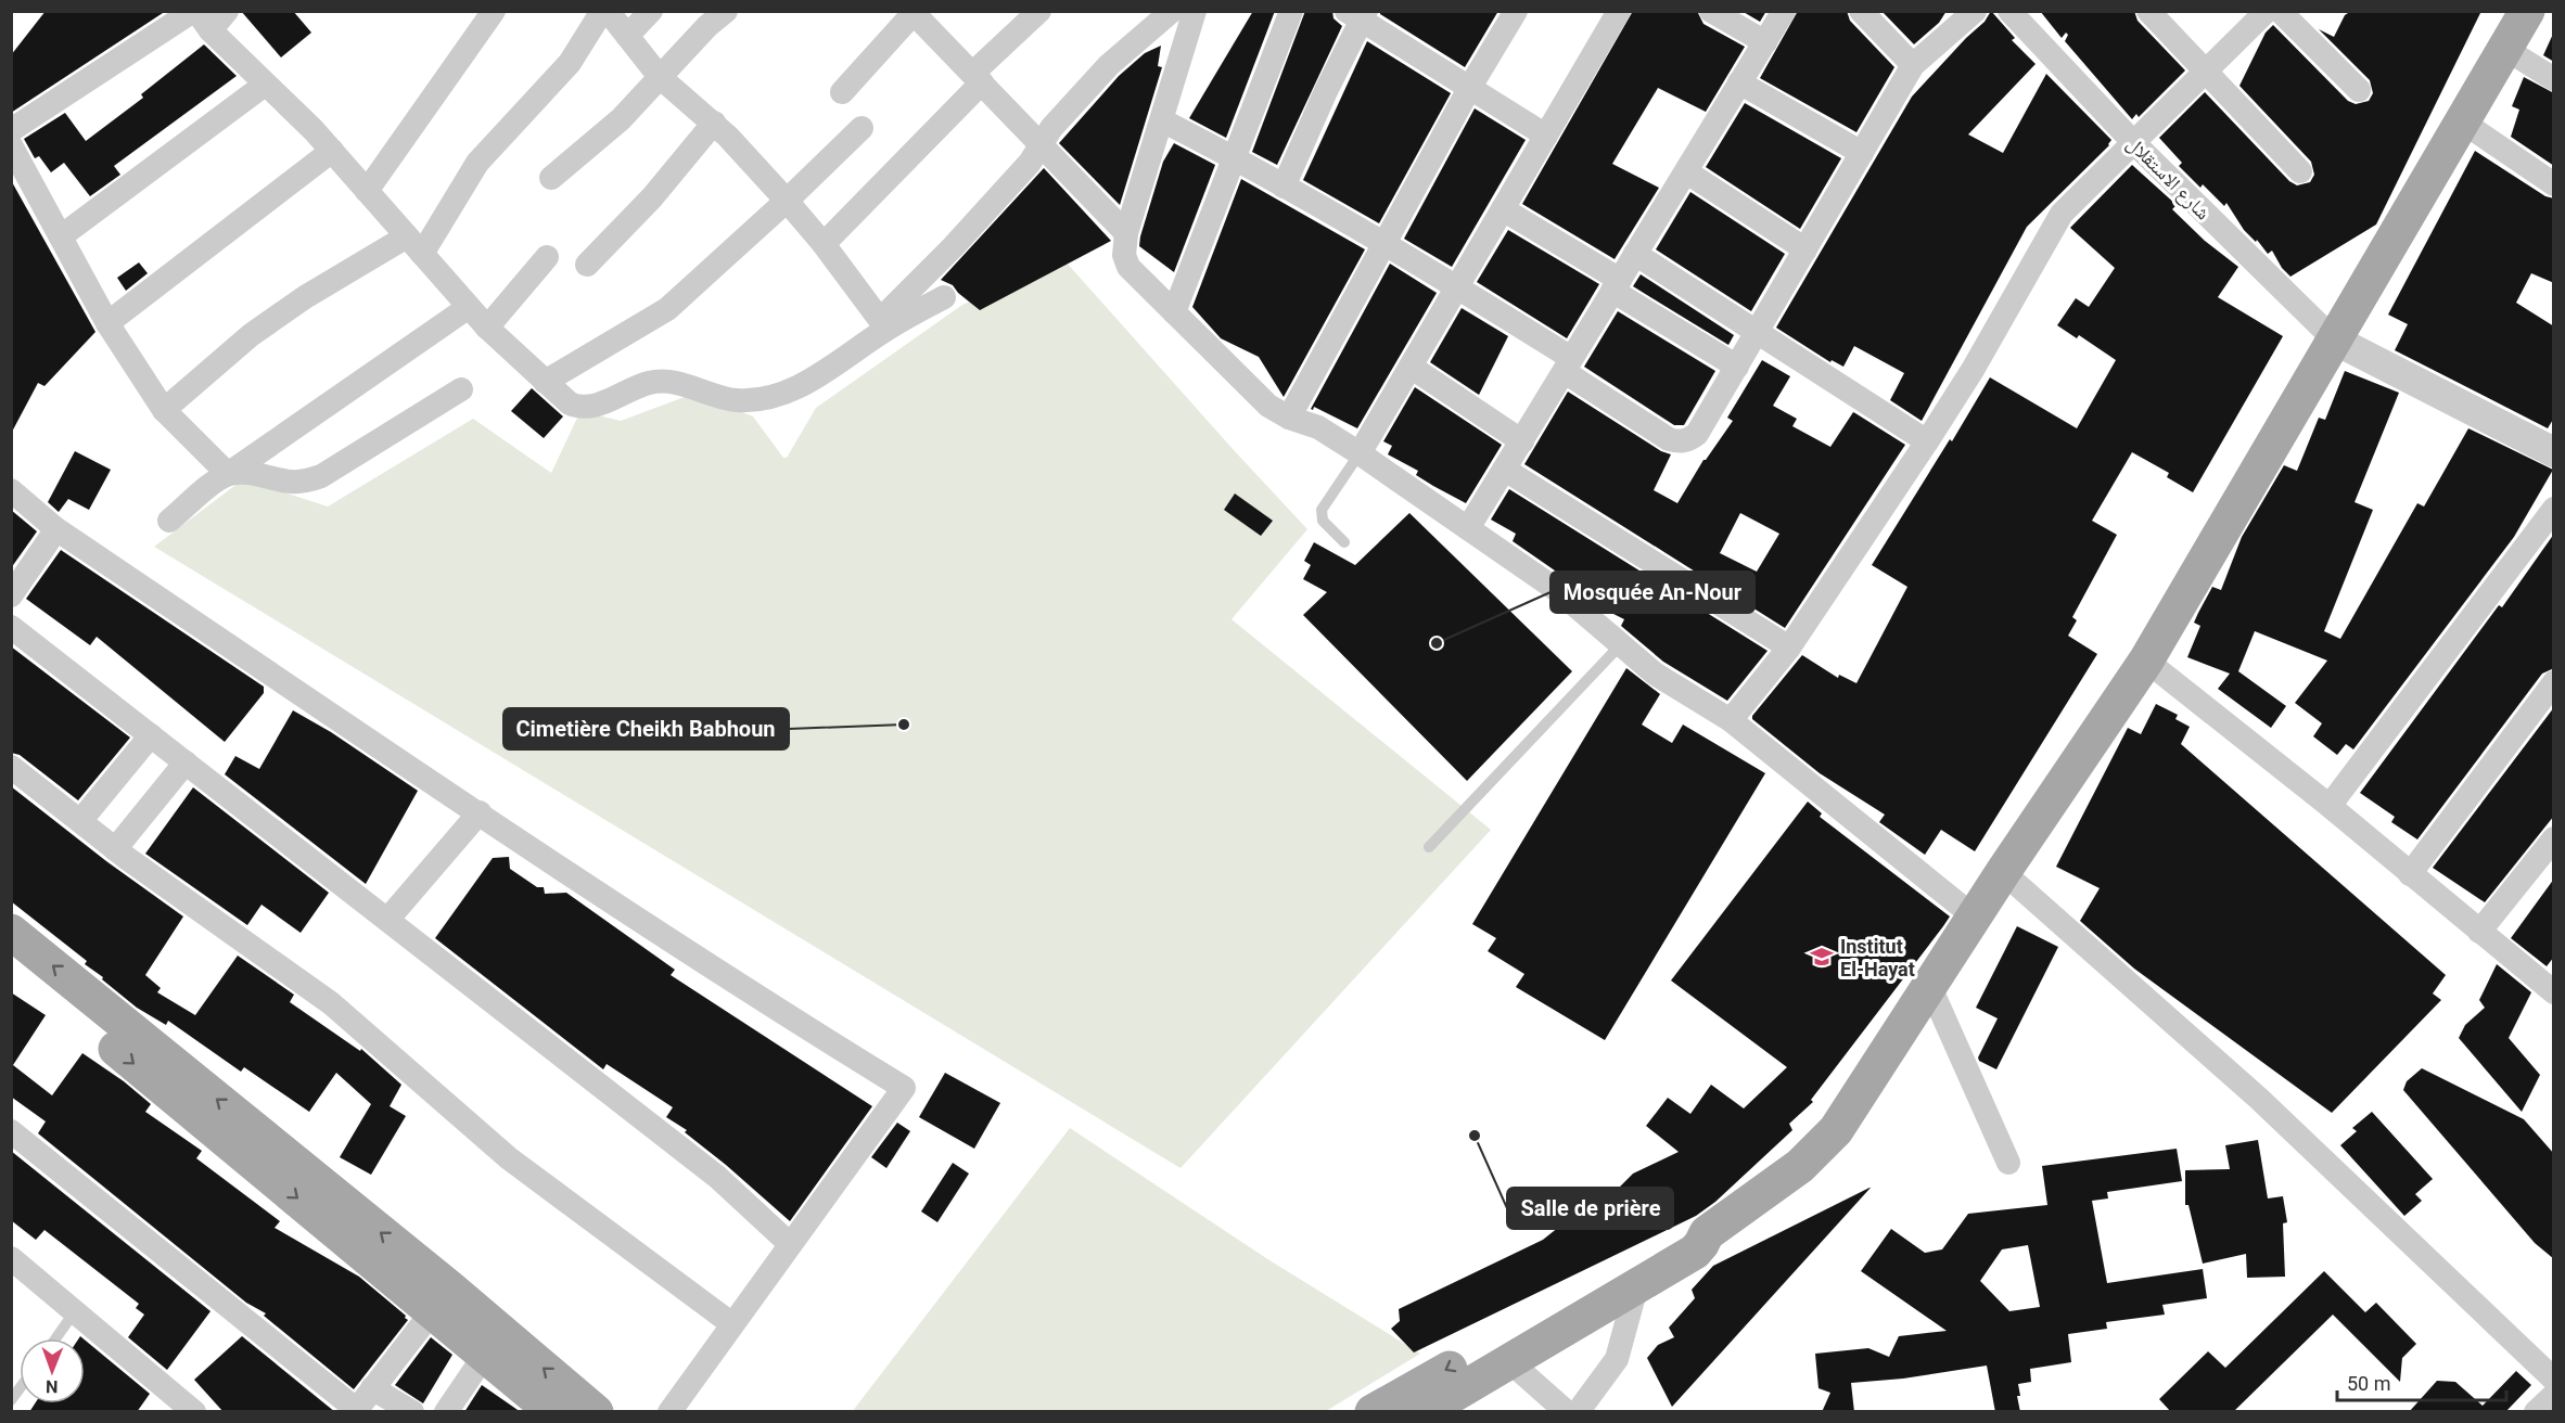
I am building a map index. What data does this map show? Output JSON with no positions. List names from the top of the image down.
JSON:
{
  "streets": {
    "street": ["شارع الاستقلال"]
  },
  "places": {
    "other": ["Mosquée An-Nour", "Cimetière Cheikh Babhoun", "Salle de prière"],
    "school or university": ["Institut El-Hayat"]
  },
  "scale_bar": "50 m",
  "north": "bottom"
}
